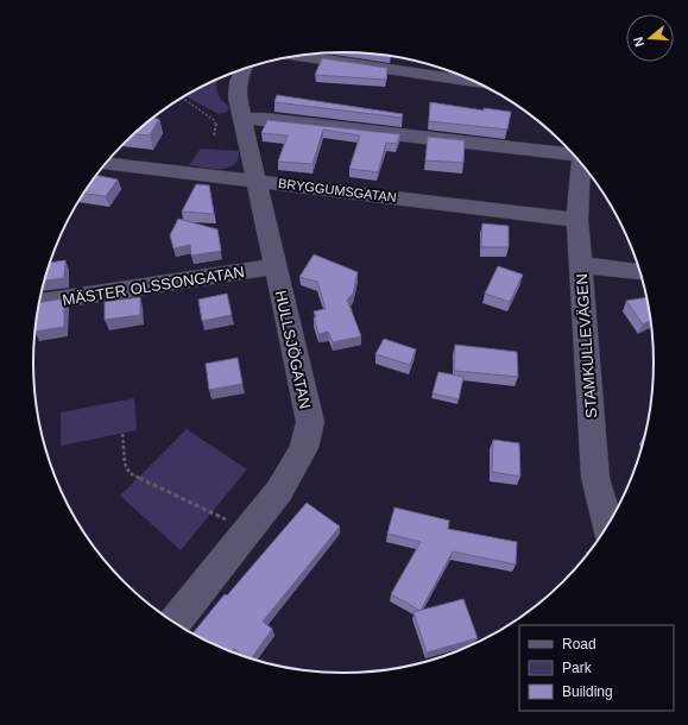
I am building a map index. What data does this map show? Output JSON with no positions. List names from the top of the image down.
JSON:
{
  "streets": {
    "street": [
      "BRYGGUMSGATAN",
      "MÄSTER OLSSONGATAN",
      "STAMKULLEVÄGEN",
      "HULLSJÖGATAN"
    ]
  },
  "crossings": [
    ["BRYGGUMSGATAN", "STAMKULLEVÄGEN"],
    ["BRYGGUMSGATAN", "HULLSJÖGATAN"],
    ["MÄSTER OLSSONGATAN", "HULLSJÖGATAN"]
  ],
  "legend": ["Road", "Park", "Building"],
  "north": "left"
}
